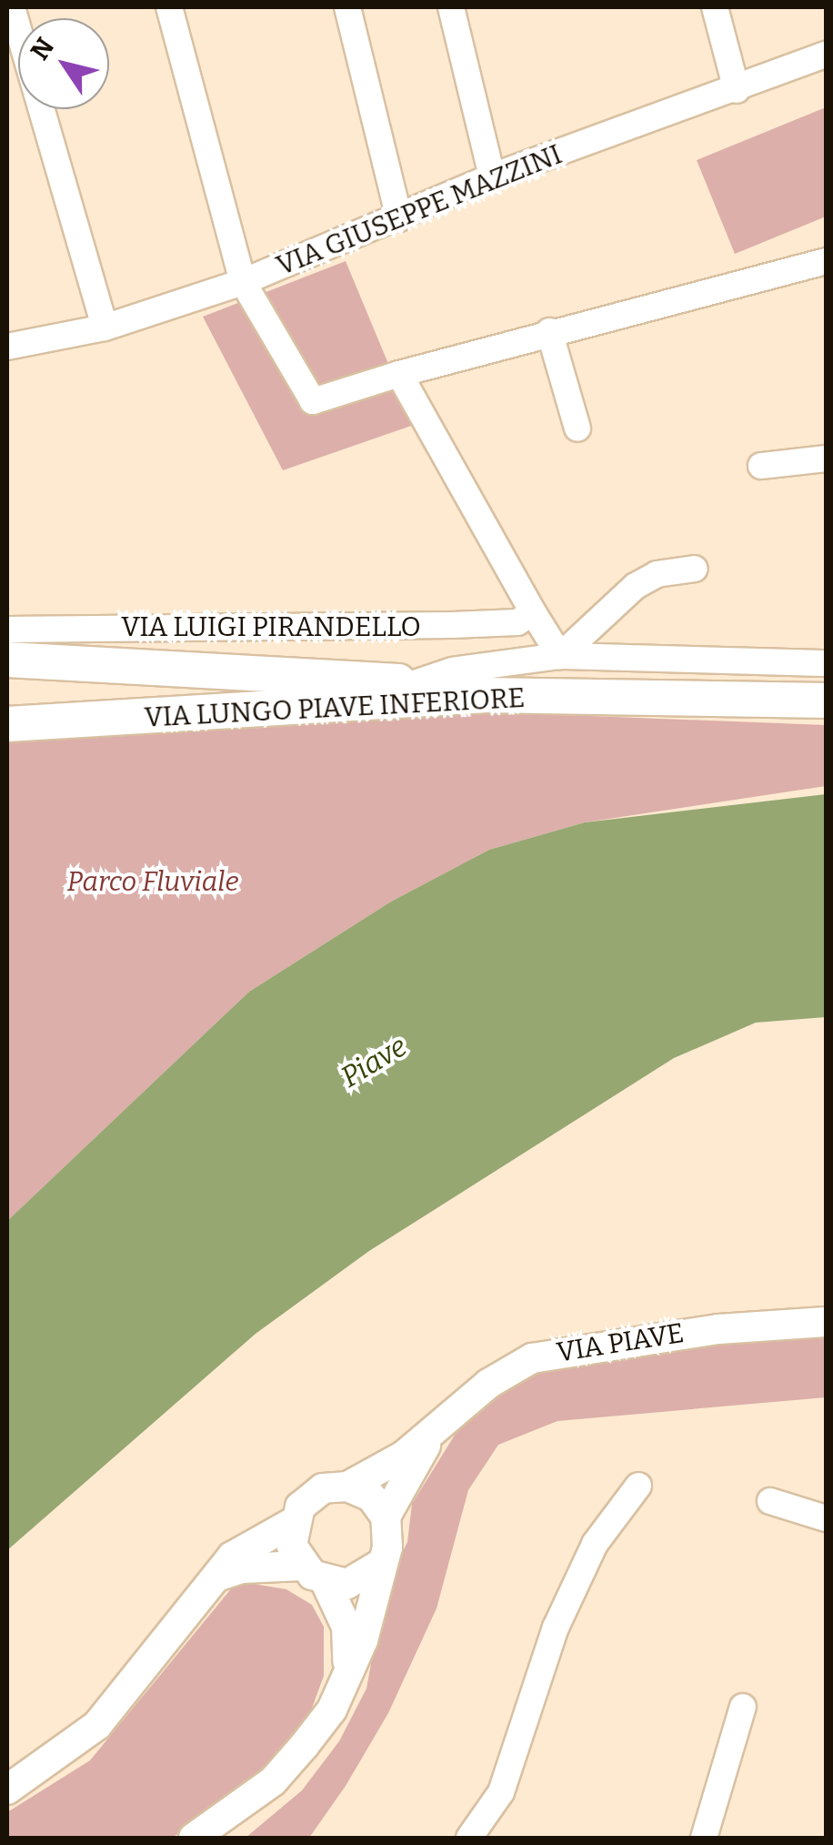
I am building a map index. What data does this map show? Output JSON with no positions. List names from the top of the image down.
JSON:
{
  "streets": {
    "main road": ["VIA LUNGO PIAVE INFERIORE"],
    "street": ["VIA GIUSEPPE MAZZINI", "VIA LUIGI PIRANDELLO", "VIA PIAVE"]
  },
  "water": ["Piave"],
  "parks": ["Parco Fluviale"],
  "north": "top left"
}
